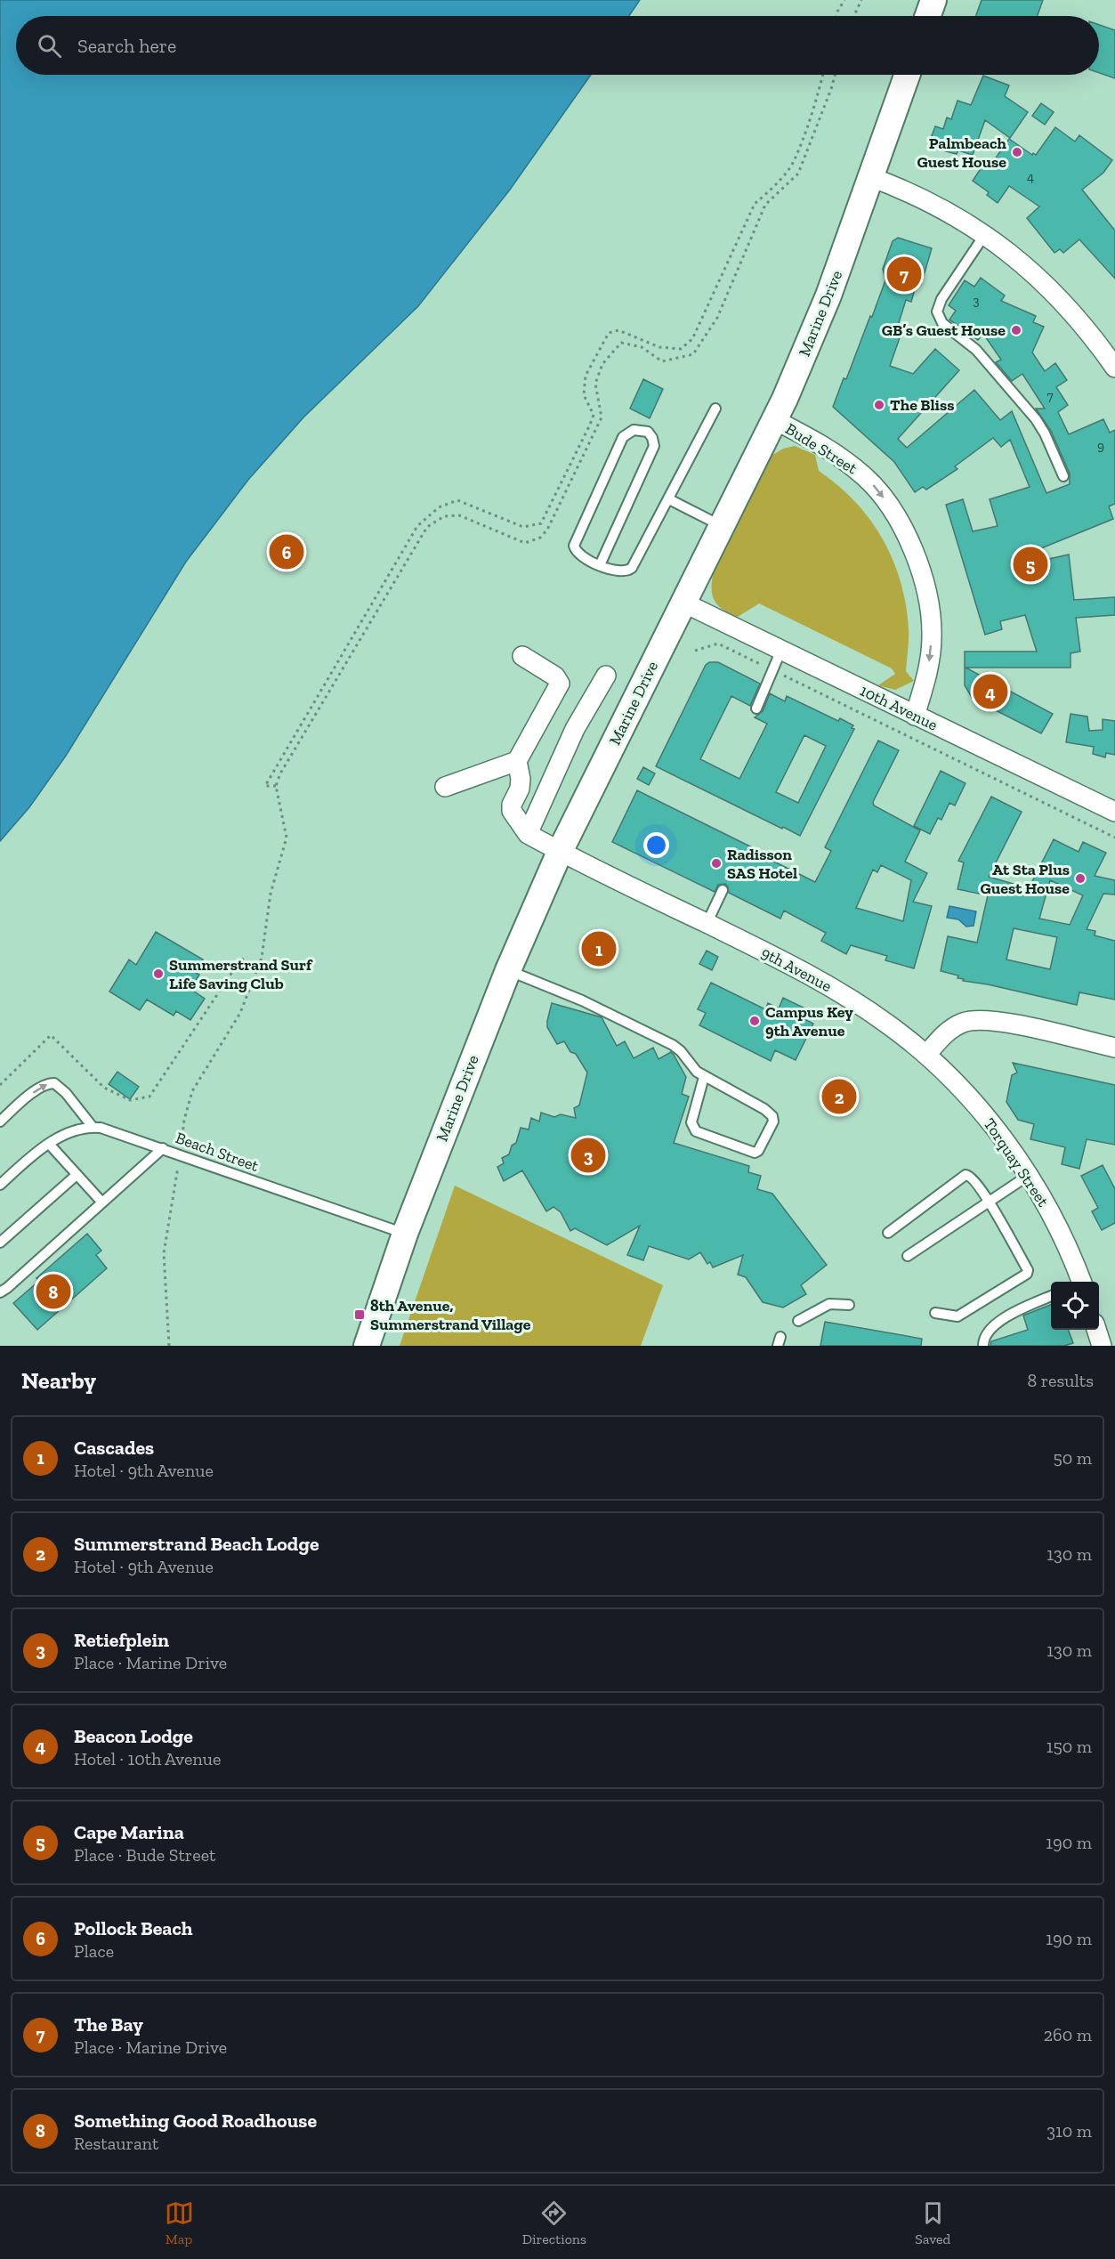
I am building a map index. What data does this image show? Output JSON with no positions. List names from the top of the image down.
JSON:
{
  "streets": {
    "main road": ["Marine Drive"],
    "street": [
      "Bude Street",
      "10th Avenue",
      "9th Avenue",
      "Torquay Street"
    ],
    "lane": ["Beach Street"]
  },
  "crossings": [
    ["Marine Drive", "Bude Street"],
    ["Marine Drive", "10th Avenue"],
    ["Marine Drive", "9th Avenue"],
    ["Marine Drive", "Beach Street"],
    ["Bude Street", "10th Avenue"],
    ["9th Avenue", "Torquay Street"]
  ],
  "one_way": ["Bude Street"],
  "places": {
    "other": [
      "Palmbeach Guest House",
      "GB’s Guest House",
      "The Bliss",
      "Radisson SAS Hotel",
      "At Sta Plus Guest House",
      "Summerstrand Surf Life Saving Club",
      "Campus Key 9th Avenue"
    ],
    "transit": ["8th Avenue, Summerstrand Village"]
  },
  "house_numbers": [
    "4",
    "3",
    "7",
    "9"
  ],
  "page": {
    "search": "Search here",
    "pins": [
      "7",
      "6",
      "5",
      "4",
      "1",
      "2",
      "3",
      "8"
    ],
    "heading": ["Nearby", "8 results"],
    "list": [
      {
        "mark": "1",
        "name": "Cascades",
        "note": "Hotel · 9th Avenue",
        "value": "50 m"
      },
      {
        "mark": "2",
        "name": "Summerstrand Beach Lodge",
        "note": "Hotel · 9th Avenue",
        "value": "130 m"
      },
      {
        "mark": "3",
        "name": "Retiefplein",
        "note": "Place · Marine Drive",
        "value": "130 m"
      },
      {
        "mark": "4",
        "name": "Beacon Lodge",
        "note": "Hotel · 10th Avenue",
        "value": "150 m"
      },
      {
        "mark": "5",
        "name": "Cape Marina",
        "note": "Place · Bude Street",
        "value": "190 m"
      },
      {
        "mark": "6",
        "name": "Pollock Beach",
        "note": "Place",
        "value": "190 m"
      },
      {
        "mark": "7",
        "name": "The Bay",
        "note": "Place · Marine Drive",
        "value": "260 m"
      },
      {
        "mark": "8",
        "name": "Something Good Roadhouse",
        "note": "Restaurant",
        "value": "310 m"
      }
    ],
    "nav": ["Map", "Directions", "Saved"]
  }
}
